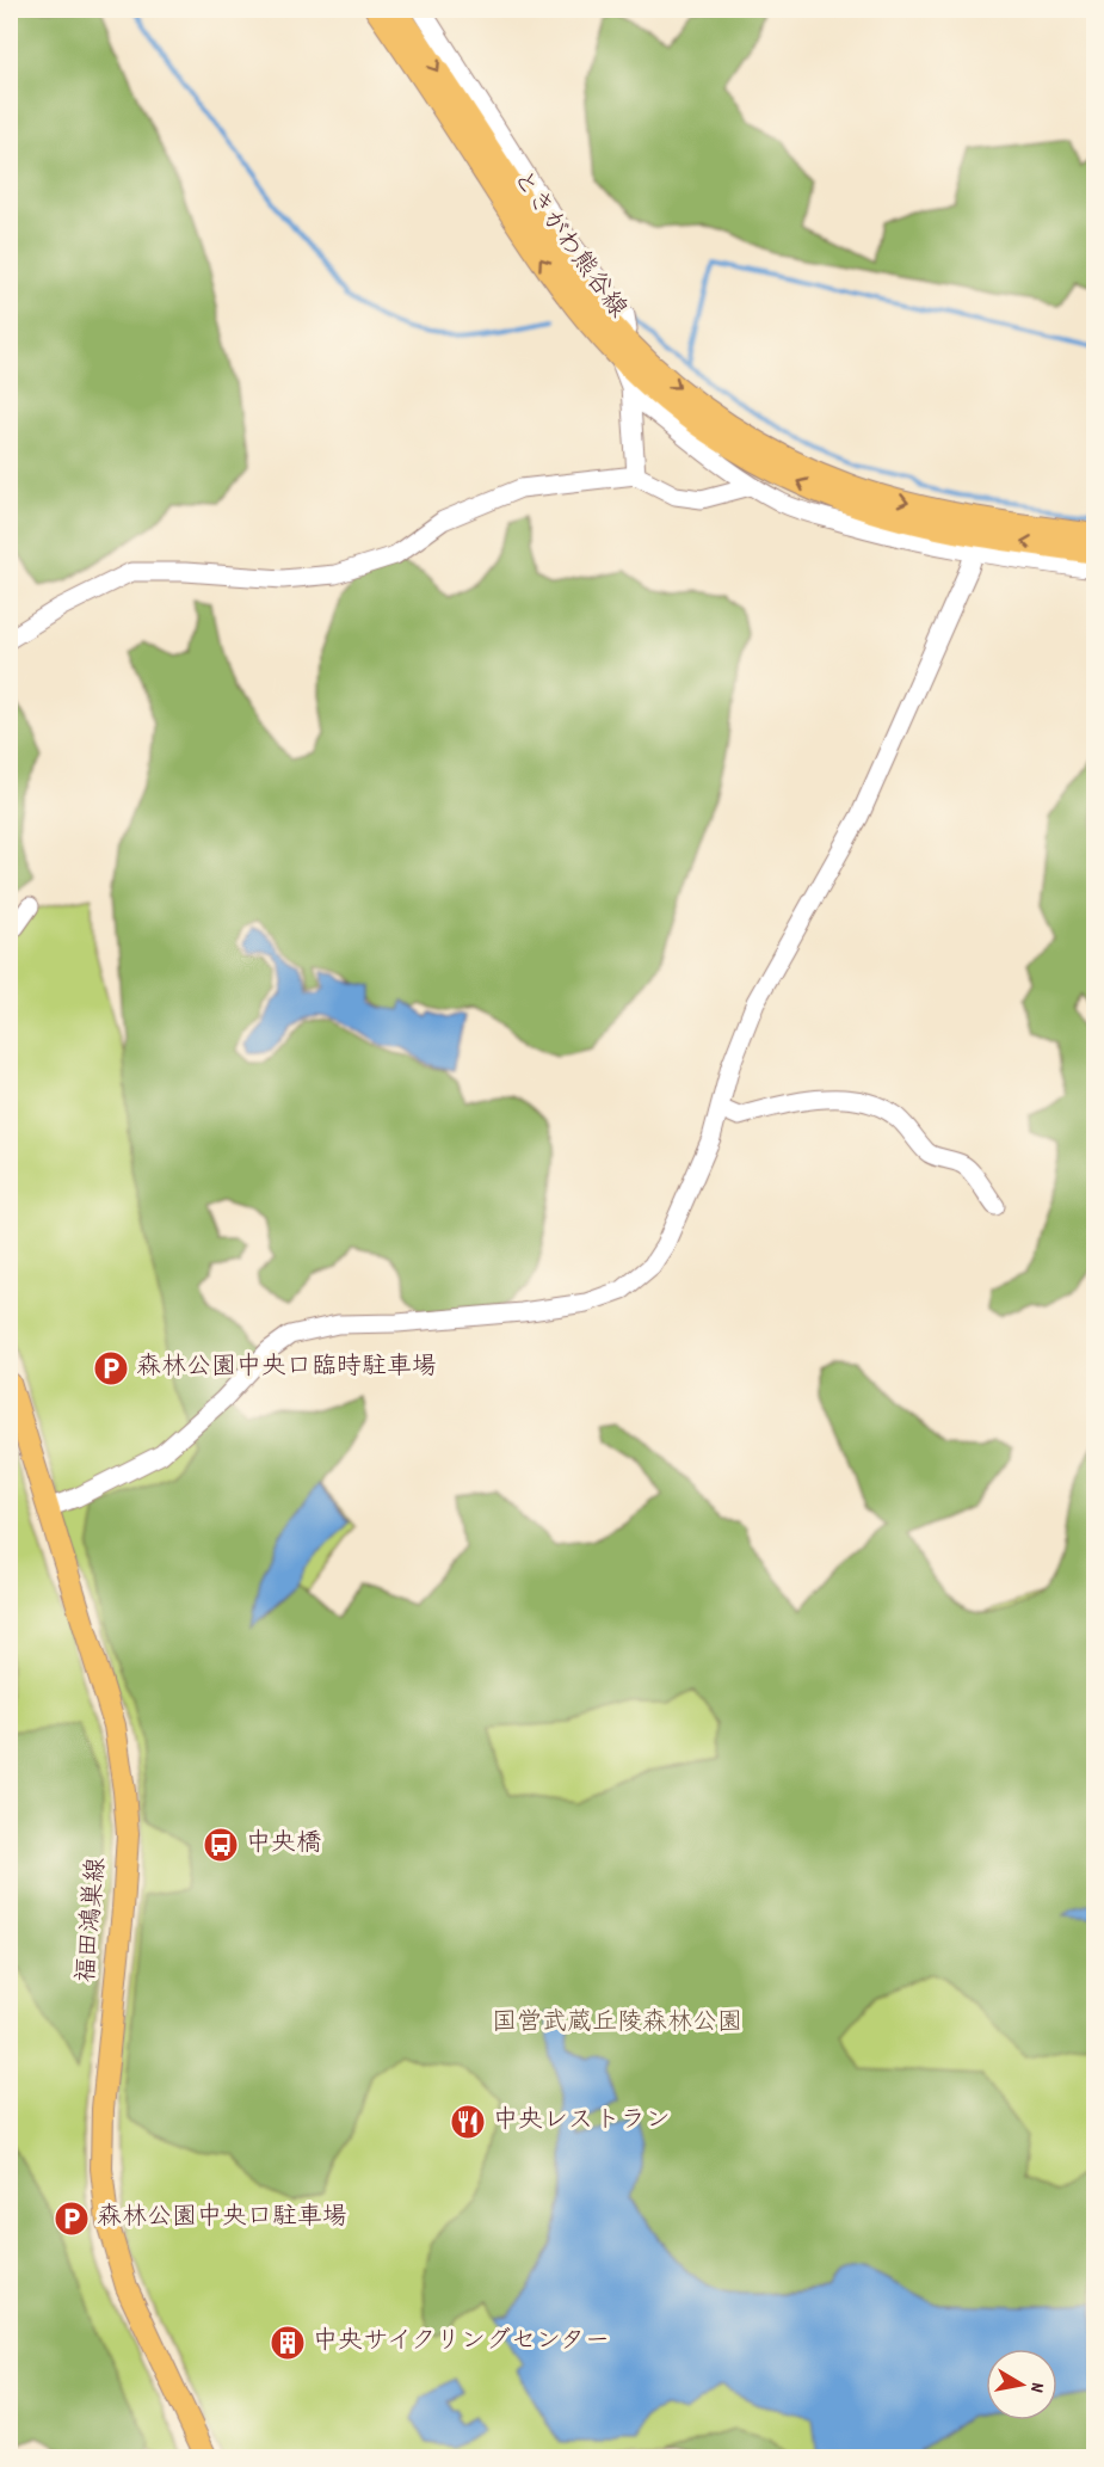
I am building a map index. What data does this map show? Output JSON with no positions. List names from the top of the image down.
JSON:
{
  "streets": {
    "main road": ["ときがわ熊谷線", "福田鴻巣線"]
  },
  "parks": ["国営武蔵丘陵森林公園"],
  "places": {
    "parking": ["森林公園中央口臨時駐車場", "森林公園中央口駐車場"],
    "bus stop": ["中央橋"],
    "restaurant": ["中央レストラン"],
    "building": ["中央サイクリングセンター"]
  },
  "north": "right"
}
